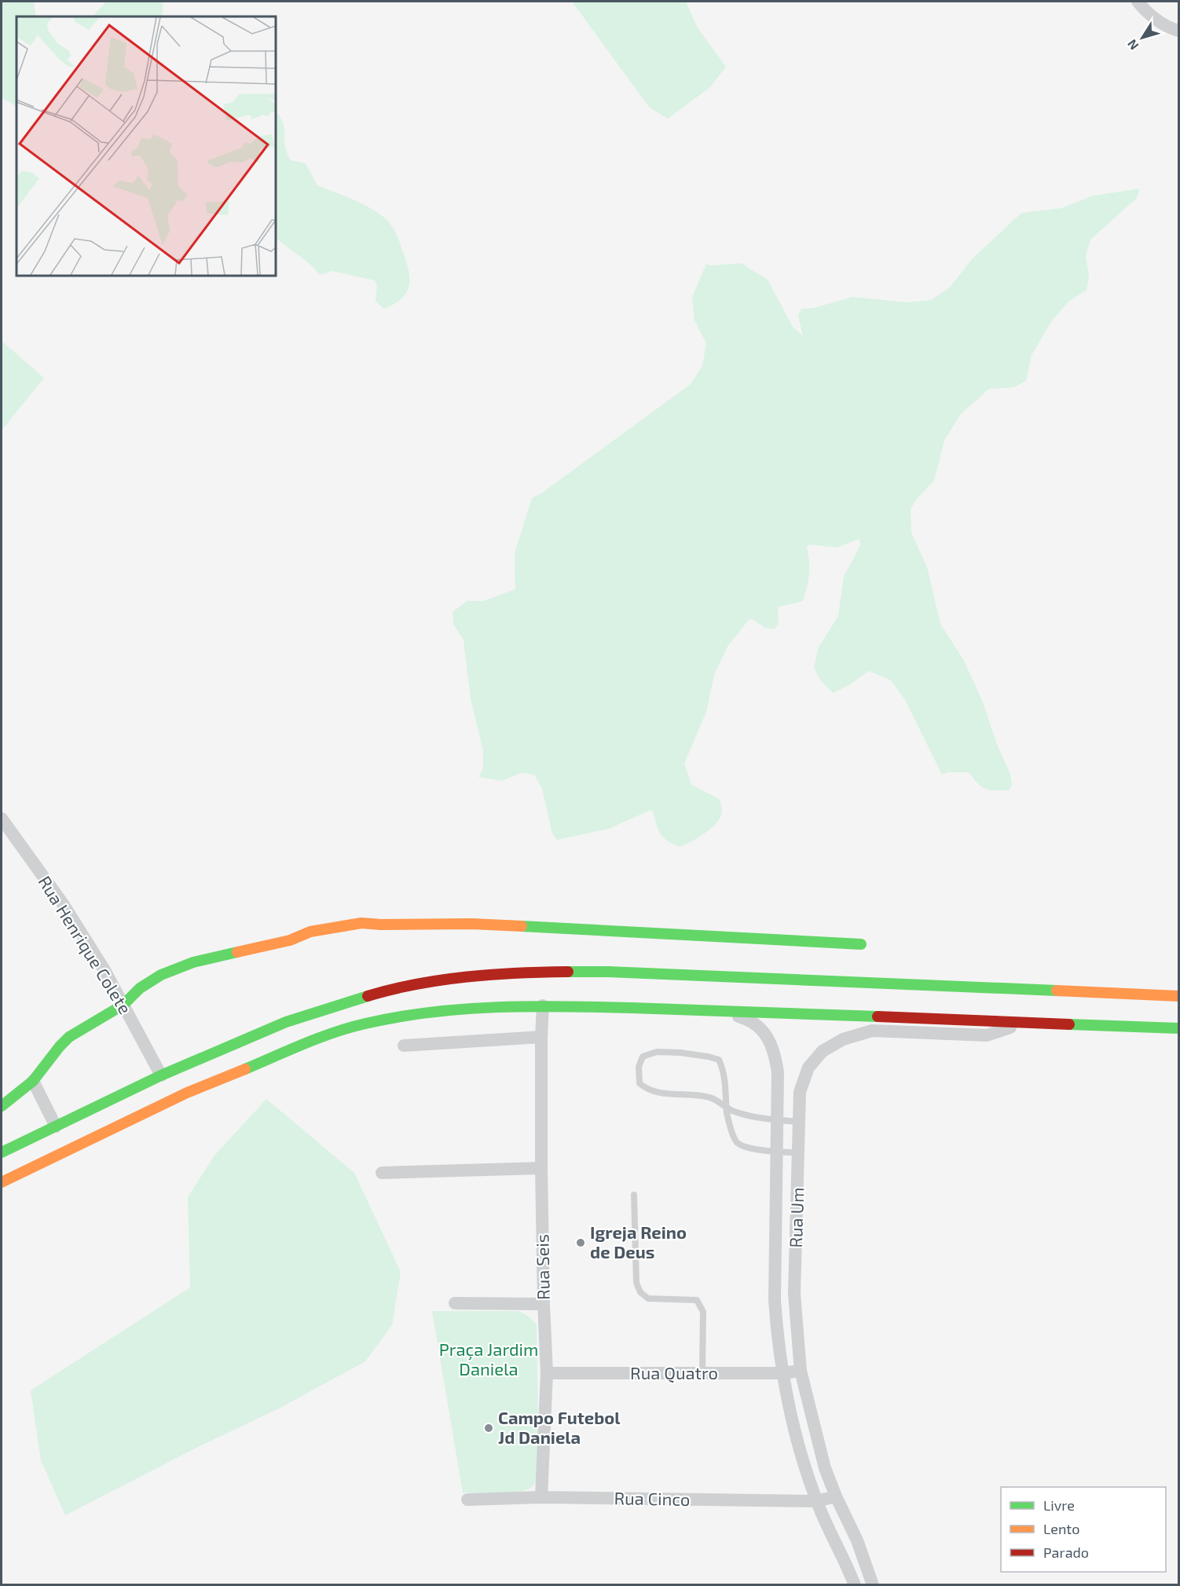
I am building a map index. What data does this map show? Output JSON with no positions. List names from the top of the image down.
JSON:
{
  "streets": {
    "street": [
      "Rua Henrique Colete",
      "Rua Um",
      "Rua Seis",
      "Rua Quatro",
      "Rua Cinco"
    ]
  },
  "crossings": [
    ["Rua Um", "Rua Quatro"],
    ["Rua Um", "Rua Cinco"],
    ["Rua Seis", "Rua Quatro"],
    ["Rua Seis", "Rua Cinco"]
  ],
  "parks": ["Praça Jardim Daniela"],
  "places": ["Igreja Reino de Deus", "Campo Futebol Jd Daniela"],
  "legend": ["Livre", "Lento", "Parado"],
  "north": "bottom left"
}
